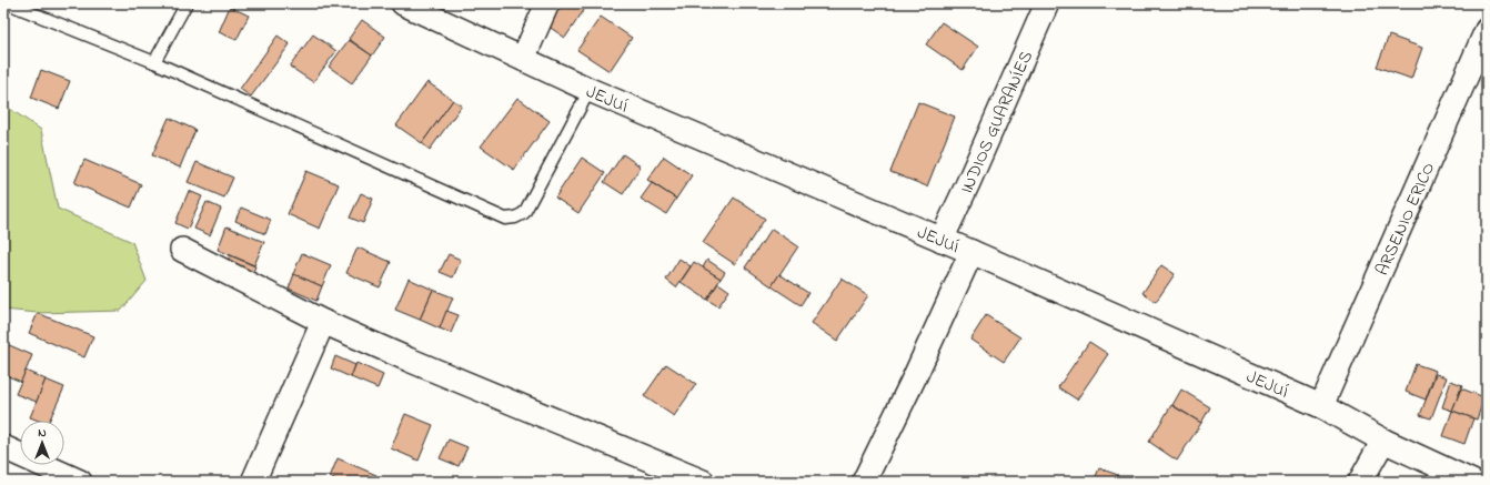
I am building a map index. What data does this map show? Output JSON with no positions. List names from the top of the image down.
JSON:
{
  "streets": {
    "street": ["JEJUÍ", "INDIOS GUARANÍES", "ARSENIO ERICO"]
  },
  "crossings": [
    ["JEJUÍ", "INDIOS GUARANÍES"],
    ["JEJUÍ", "ARSENIO ERICO"]
  ],
  "north": "top"
}
